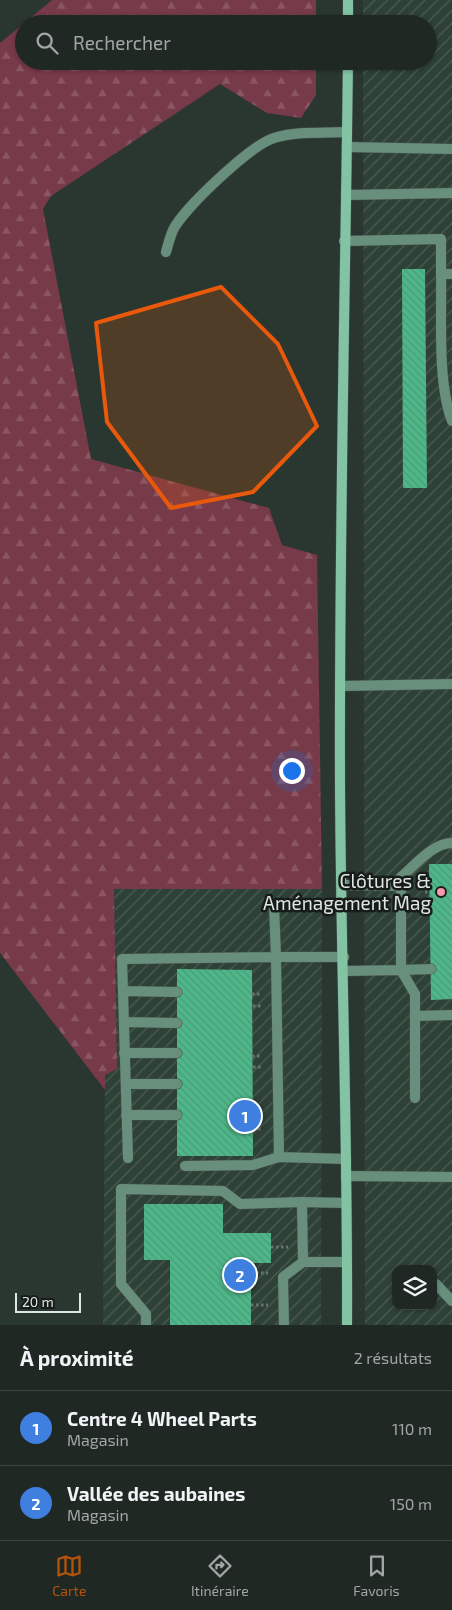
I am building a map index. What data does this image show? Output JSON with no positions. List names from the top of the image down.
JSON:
{
  "places": ["Clôtures & Aménagement Mag"],
  "scale_bar": "20 m",
  "page": {
    "search": "Rechercher",
    "pins": ["1", "2"],
    "scale": "20 m",
    "heading": ["À proximité", "2 résultats"],
    "list": [
      {
        "mark": "1",
        "name": "Centre 4 Wheel Parts",
        "note": "Magasin",
        "value": "110 m"
      },
      {
        "mark": "2",
        "name": "Vallée des aubaines",
        "note": "Magasin",
        "value": "150 m"
      }
    ],
    "nav": ["Carte", "Itinéraire", "Favoris"]
  }
}
